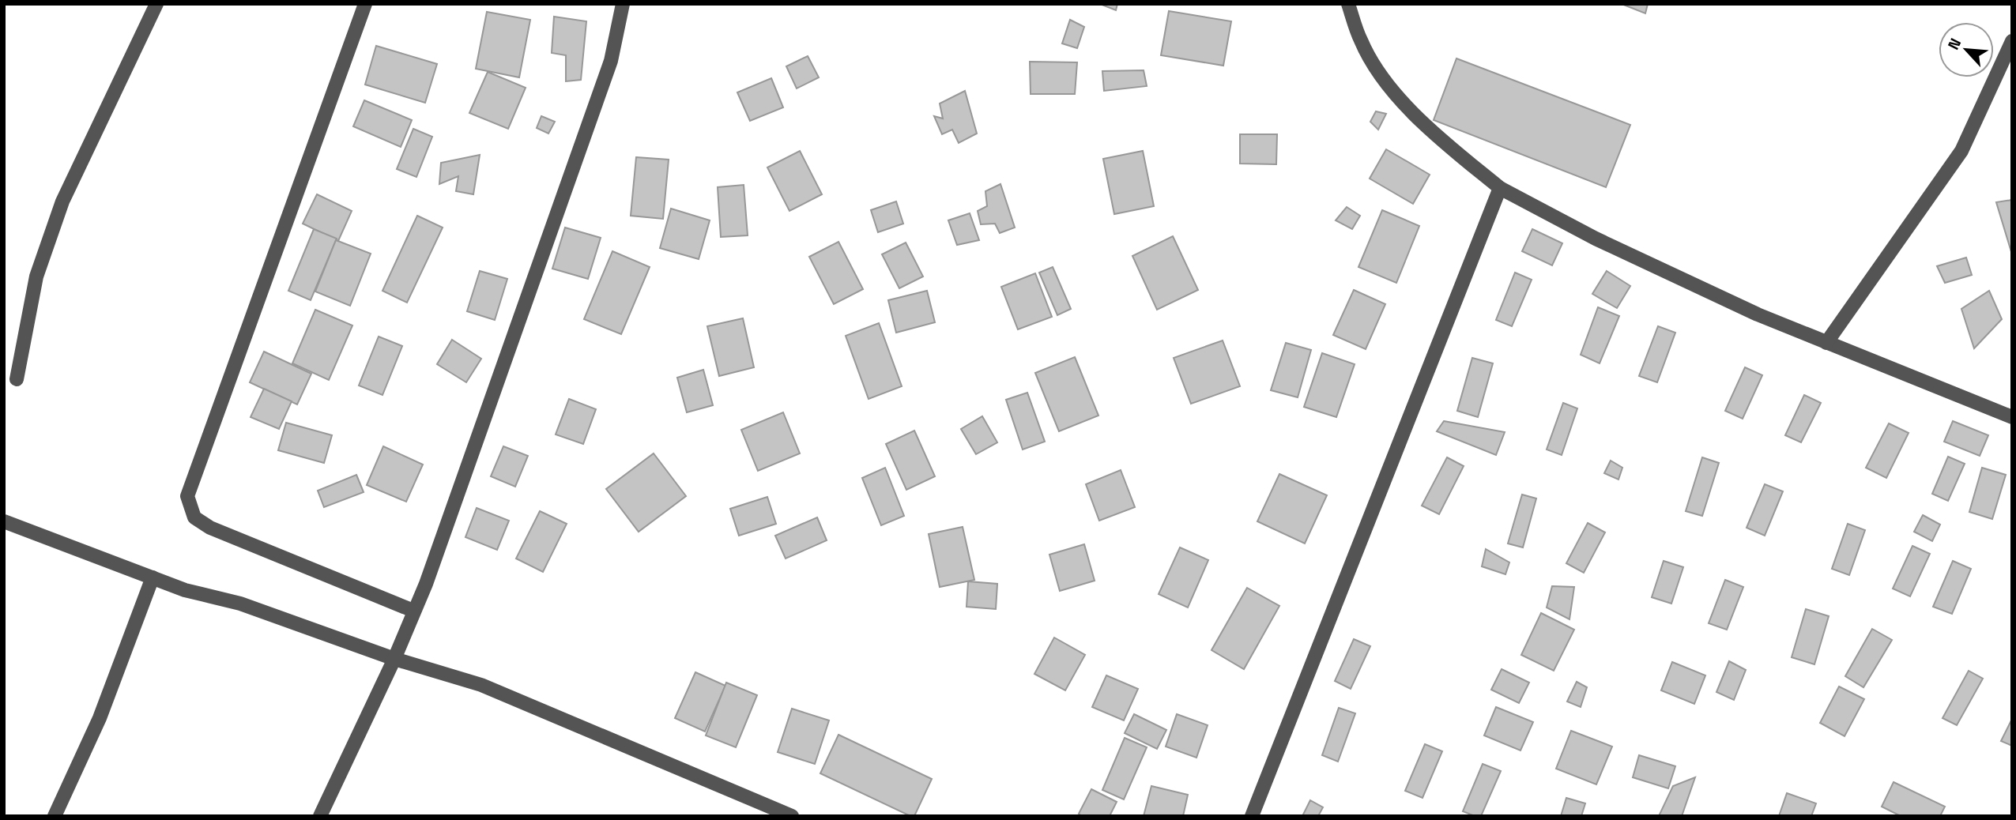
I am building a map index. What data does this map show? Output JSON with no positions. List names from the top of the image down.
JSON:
{
  "north": "top left"
}
